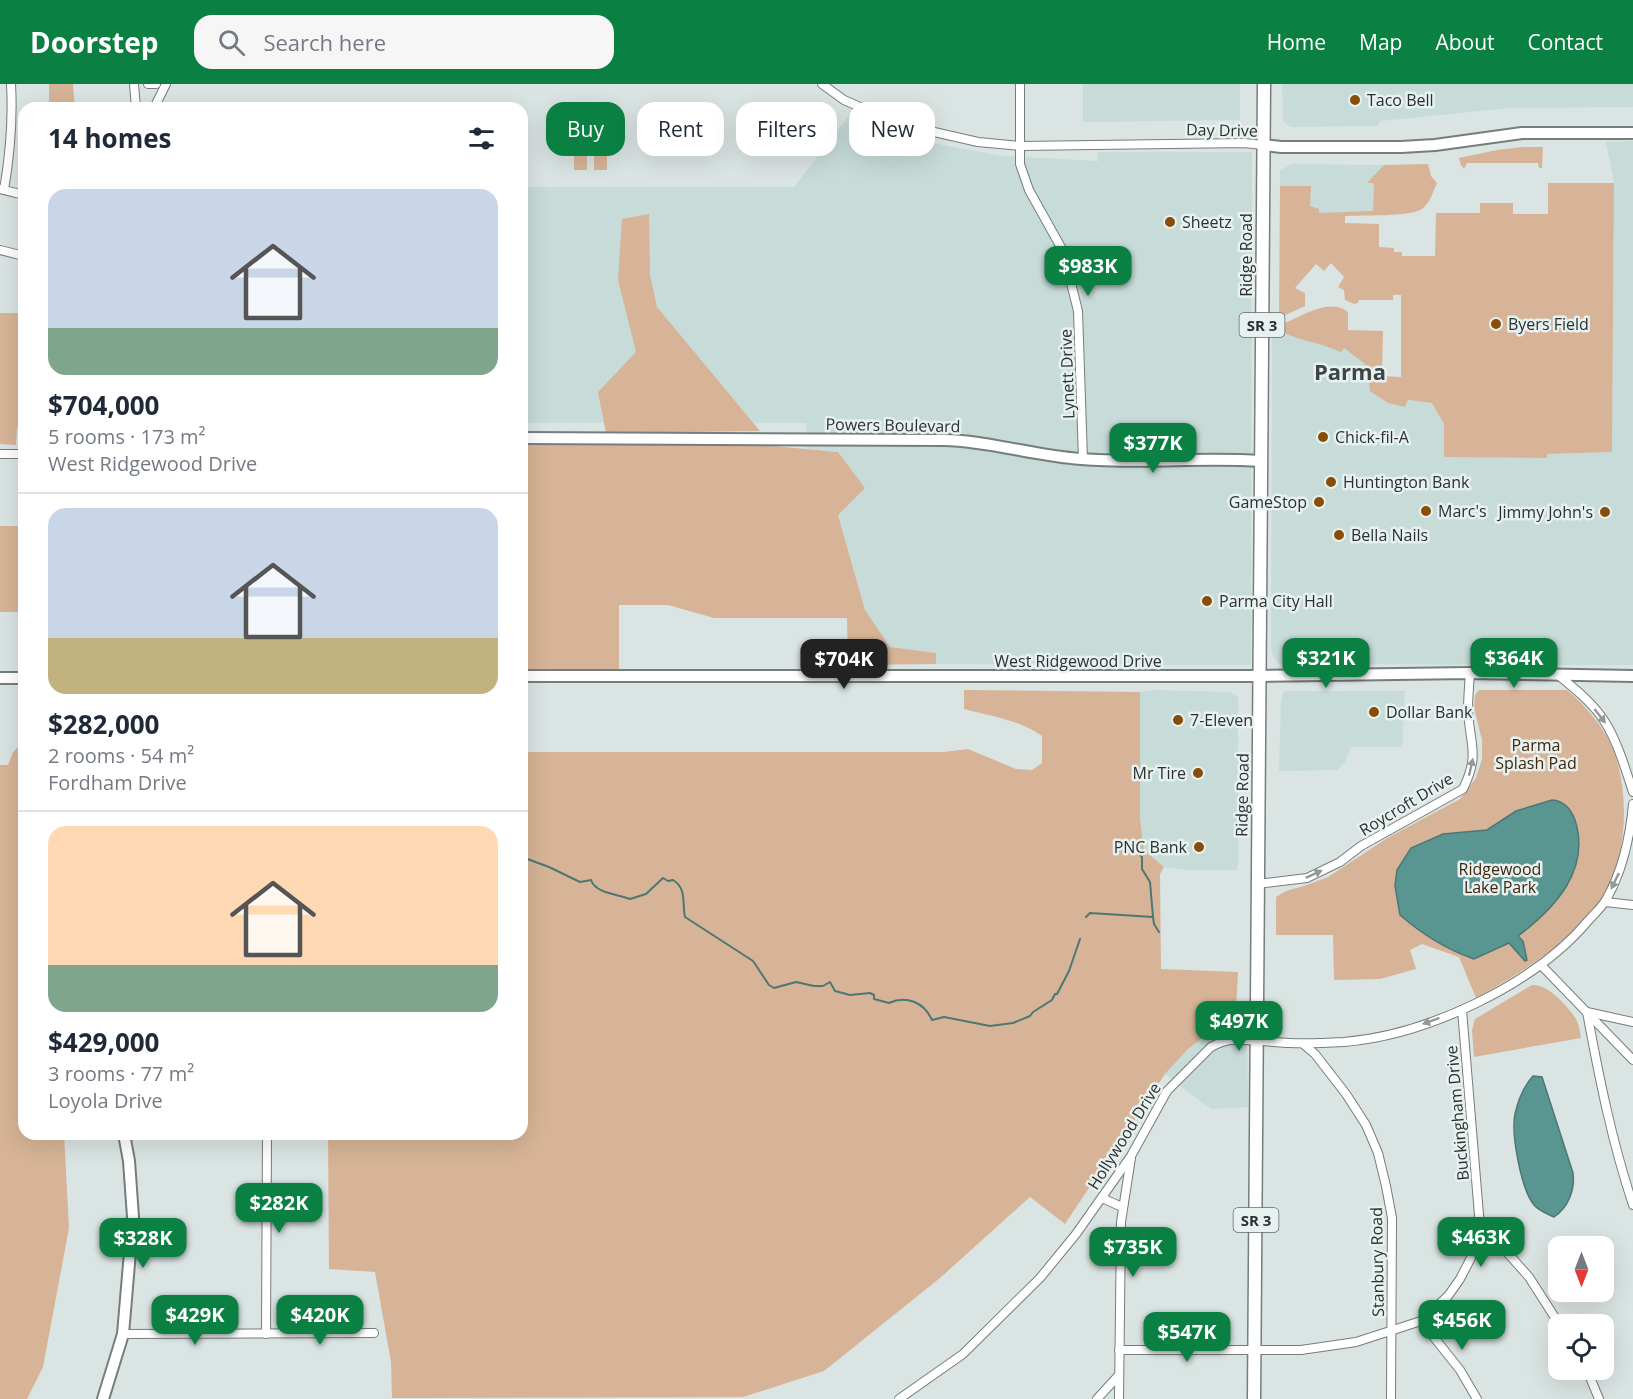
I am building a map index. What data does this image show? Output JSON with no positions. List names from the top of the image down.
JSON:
{
  "streets": {
    "main road": ["Ridge Road", "SR 3"],
    "street": [
      "Day Drive",
      "Lynett Drive",
      "Powers Boulevard",
      "West Ridgewood Drive",
      "Roycroft Drive",
      "Buckingham Drive",
      "Hollywood Drive",
      "Stanbury Road"
    ]
  },
  "crossings": [
    ["Day Drive", "Ridge Road"],
    ["Day Drive", "Lynett Drive"],
    ["Ridge Road", "Powers Boulevard"],
    ["Ridge Road", "West Ridgewood Drive"],
    ["Ridge Road", "Roycroft Drive"],
    ["Ridge Road", "Buckingham Drive"],
    ["Ridge Road", "Hollywood Drive"],
    ["Lynett Drive", "Powers Boulevard"],
    ["West Ridgewood Drive", "Roycroft Drive"],
    ["Buckingham Drive", "Stanbury Road"]
  ],
  "one_way": ["Roycroft Drive"],
  "districts": ["Parma"],
  "parks": ["Parma Splash Pad", "Ridgewood Lake Park"],
  "places": [
    "Taco Bell",
    "Sheetz",
    "Byers Field",
    "Chick-fil-A",
    "Huntington Bank",
    "GameStop",
    "Marc's",
    "Jimmy John's",
    "Bella Nails",
    "Parma City Hall",
    "Dollar Bank",
    "7-Eleven",
    "Mr Tire",
    "PNC Bank"
  ],
  "north": "bottom",
  "page": {
    "header": "Doorstep",
    "search": "Search here",
    "nav": [
      "Home",
      "Map",
      "About",
      "Contact"
    ],
    "chip": [
      "Buy",
      "Rent",
      "Filters",
      "New"
    ],
    "heading": "14 homes",
    "list": [
      {
        "name": "$704,000",
        "note": "5 rooms · 173 m² · West Ridgewood Drive"
      },
      {
        "name": "$282,000",
        "note": "2 rooms · 54 m² · Fordham Drive"
      },
      {
        "name": "$429,000",
        "note": "3 rooms · 77 m² · Loyola Drive"
      }
    ],
    "price": [
      "$983K",
      "$377K",
      "$321K",
      "$364K",
      "$704K",
      "$497K",
      "$282K",
      "$463K",
      "$328K",
      "$735K",
      "$429K",
      "$420K",
      "$456K",
      "$547K"
    ]
  }
}
